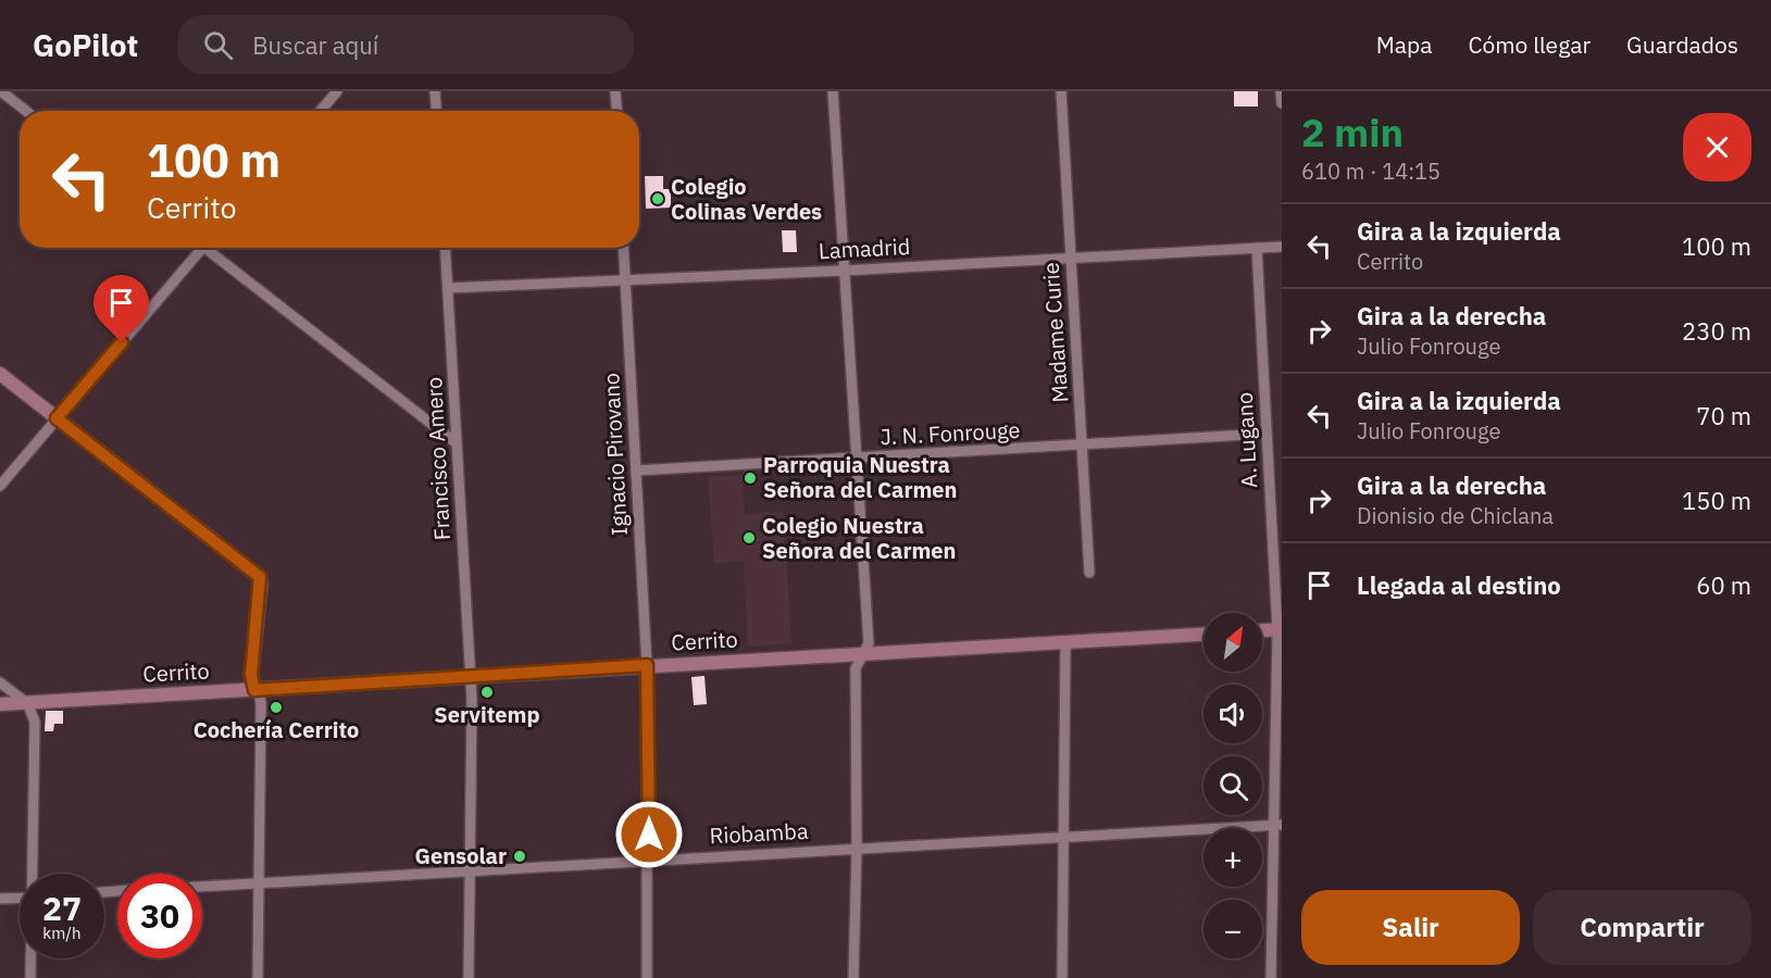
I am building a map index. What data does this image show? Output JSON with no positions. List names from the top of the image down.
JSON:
{
  "streets": {
    "main road": ["Cerrito"],
    "street": [
      "Lamadrid",
      "Madame Curie",
      "J. N. Fonrouge",
      "A. Lugano",
      "Ignacio Pirovano",
      "Francisco Amero",
      "Riobamba"
    ]
  },
  "crossings": [
    ["Lamadrid", "Madame Curie"],
    ["Lamadrid", "A. Lugano"],
    ["Lamadrid", "Ignacio Pirovano"],
    ["Lamadrid", "Francisco Amero"],
    ["Madame Curie", "J. N. Fonrouge"],
    ["J. N. Fonrouge", "A. Lugano"],
    ["J. N. Fonrouge", "Ignacio Pirovano"],
    ["A. Lugano", "Riobamba"],
    ["Ignacio Pirovano", "Cerrito"],
    ["Ignacio Pirovano", "Riobamba"],
    ["Francisco Amero", "Cerrito"],
    ["Francisco Amero", "Riobamba"]
  ],
  "places": [
    "Colegio Colinas Verdes",
    "Parroquia Nuestra Señora del Carmen",
    "Colegio Nuestra Señora del Carmen",
    "Servitemp",
    "Cochería Cerrito",
    "Gensolar"
  ],
  "north": "top right",
  "page": {
    "header": "GoPilot",
    "search": "Buscar aquí",
    "nav": ["Mapa", "Cómo llegar", "Guardados"],
    "heading": ["2 min", "610 m · 14:15"],
    "turn": ["100 m", "Cerrito"],
    "list": [
      {
        "name": "Gira a la izquierda",
        "note": "Cerrito",
        "value": "100 m"
      },
      {
        "name": "Gira a la derecha",
        "note": "Julio Fonrouge",
        "value": "230 m"
      },
      {
        "name": "Gira a la izquierda",
        "note": "Julio Fonrouge",
        "value": "70 m"
      },
      {
        "name": "Gira a la derecha",
        "note": "Dionisio de Chiclana",
        "value": "150 m"
      },
      {
        "name": "Llegada al destino",
        "value": "60 m"
      }
    ],
    "map_buttons": ["+", "−"],
    "speed": "27 km/h",
    "limit": "30",
    "buttons": ["Salir", "Compartir"]
  }
}
